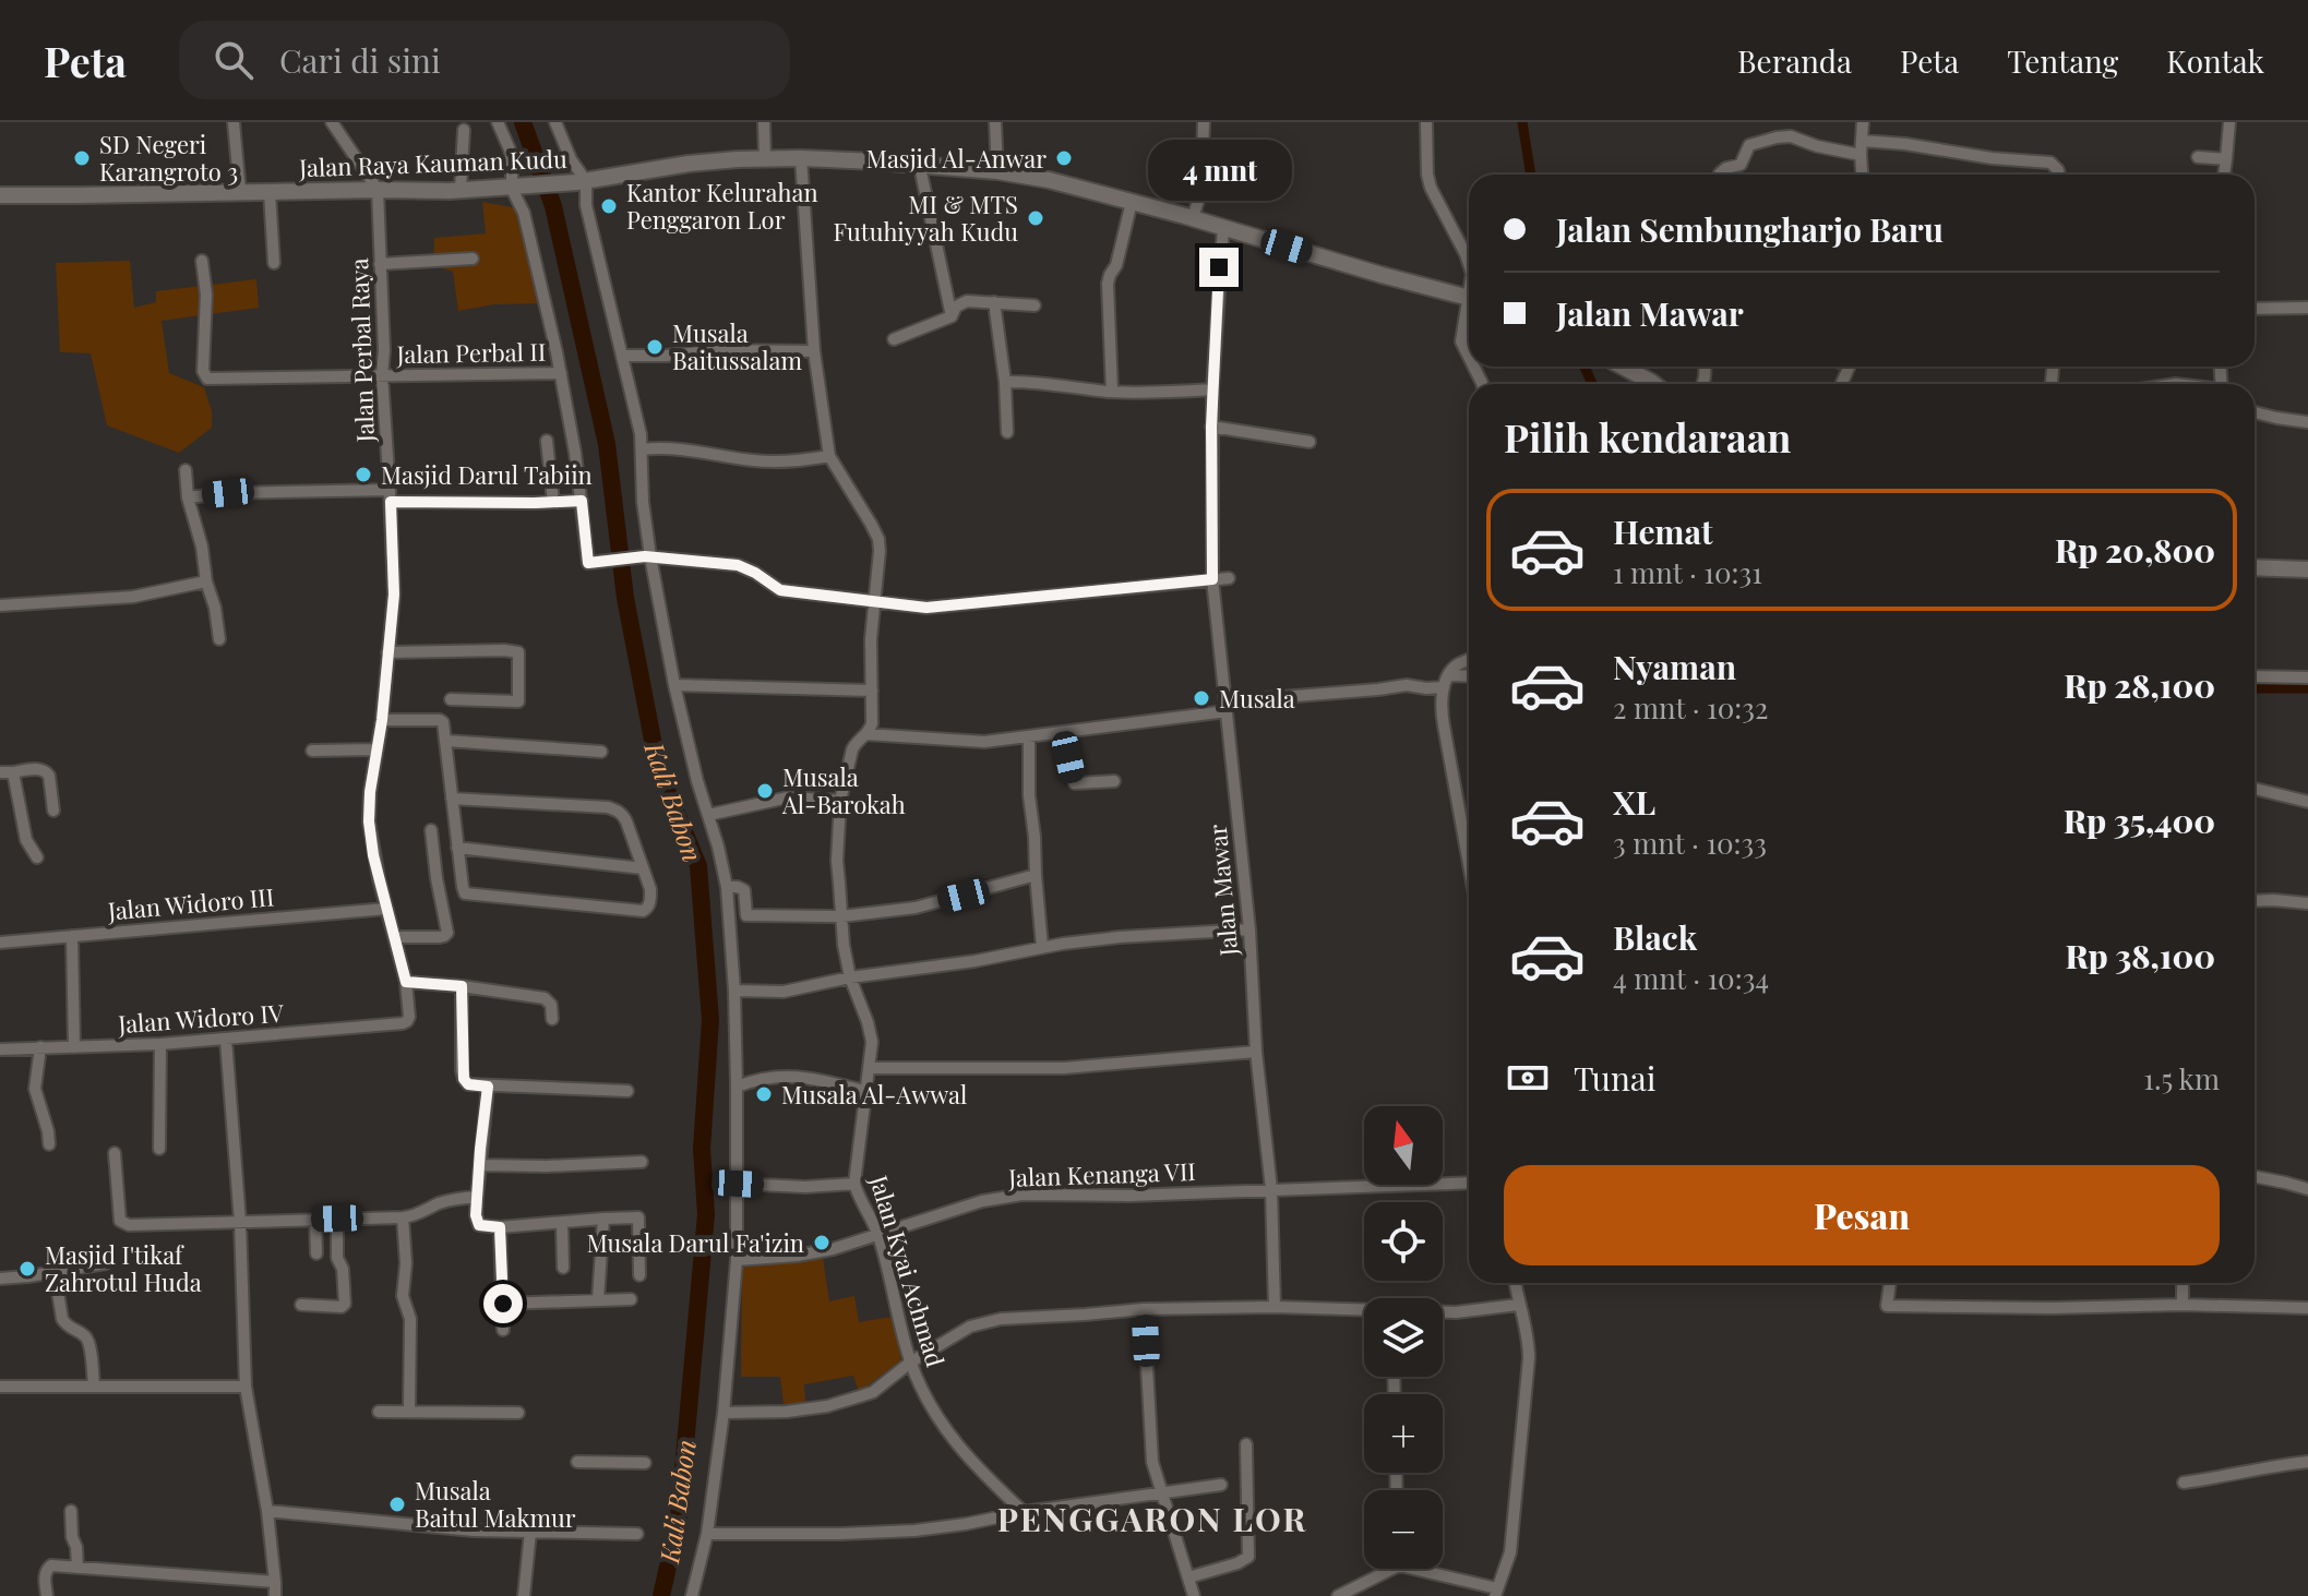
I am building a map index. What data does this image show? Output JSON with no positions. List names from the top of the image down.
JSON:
{
  "streets": {
    "street": [
      "Jalan Raya Kauman Kudu",
      "Jalan Perbal Raya",
      "Jalan Perbal II",
      "Jalan Mawar",
      "Jalan Widoro III",
      "Jalan Widoro IV",
      "Jalan Kenanga VII",
      "Jalan Kyai Achmad"
    ]
  },
  "crossings": [
    ["Jalan Raya Kauman Kudu", "Jalan Perbal Raya"],
    ["Jalan Raya Kauman Kudu", "Jalan Mawar"],
    ["Jalan Raya Kauman Kudu", "Jalan Kyai Achmad"],
    ["Jalan Perbal Raya", "Jalan Perbal II"],
    ["Jalan Perbal Raya", "Jalan Widoro III"],
    ["Jalan Perbal Raya", "Jalan Widoro IV"],
    ["Jalan Mawar", "Jalan Kenanga VII"],
    ["Jalan Kenanga VII", "Jalan Kyai Achmad"]
  ],
  "districts": ["PENGGARON LOR"],
  "water": ["Kali Babon"],
  "places": [
    "SD Negeri Karangroto 3",
    "Masjid Al-Anwar",
    "Kantor Kelurahan Penggaron Lor",
    "MI & MTS Futuhiyyah Kudu",
    "Musala Baitussalam",
    "Masjid Darul Tabiin",
    "Musala",
    "Musala Al-Barokah",
    "Musala Al-Awwal",
    "Musala Darul Fa'izin",
    "Masjid I'tikaf Zahrotul Huda",
    "Musala Baitul Makmur"
  ],
  "north": "top",
  "page": {
    "header": "Peta",
    "search": "Cari di sini",
    "nav": [
      "Beranda",
      "Peta",
      "Tentang",
      "Kontak"
    ],
    "bubble": "4 mnt",
    "banner": ["Jalan Sembungharjo Baru", "Jalan Mawar"],
    "heading": "Pilih kendaraan",
    "list": [
      {
        "name": "Hemat",
        "note": "1 mnt · 10:31",
        "value": "Rp 20,800"
      },
      {
        "name": "Nyaman",
        "note": "2 mnt · 10:32",
        "value": "Rp 28,100"
      },
      {
        "name": "XL",
        "note": "3 mnt · 10:33",
        "value": "Rp 35,400"
      },
      {
        "name": "Black",
        "note": "4 mnt · 10:34",
        "value": "Rp 38,100"
      }
    ],
    "pay": ["Tunai", "1.5 km"],
    "map_buttons": ["+", "−"],
    "buttons": "Pesan"
  }
}
